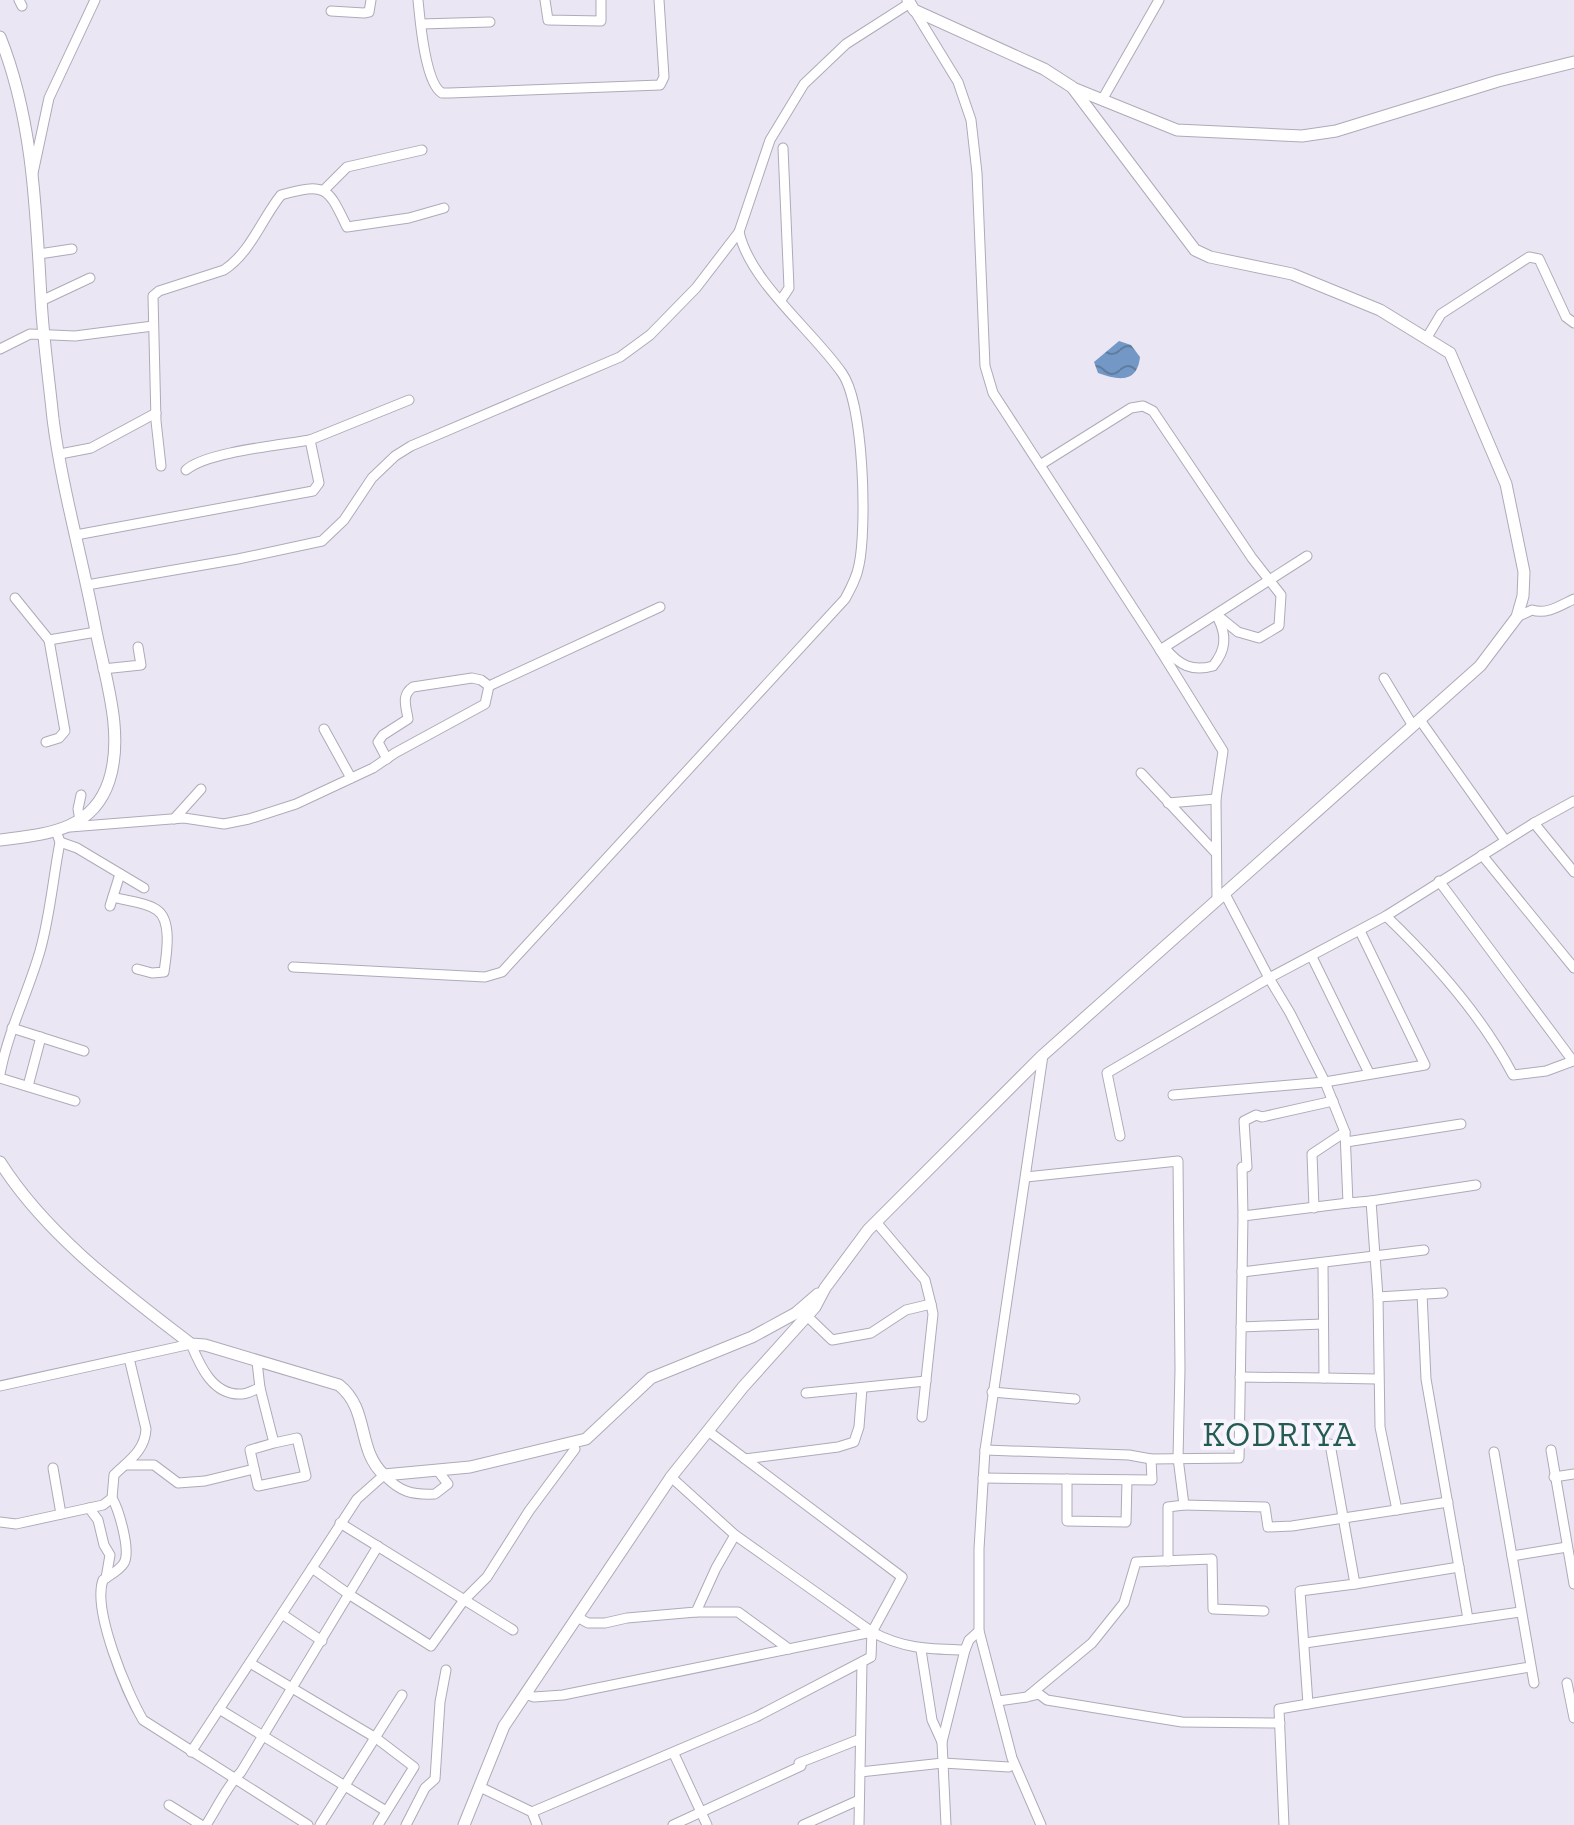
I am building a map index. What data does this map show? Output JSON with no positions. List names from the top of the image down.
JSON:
{
  "districts": ["KODRIYA"]
}
